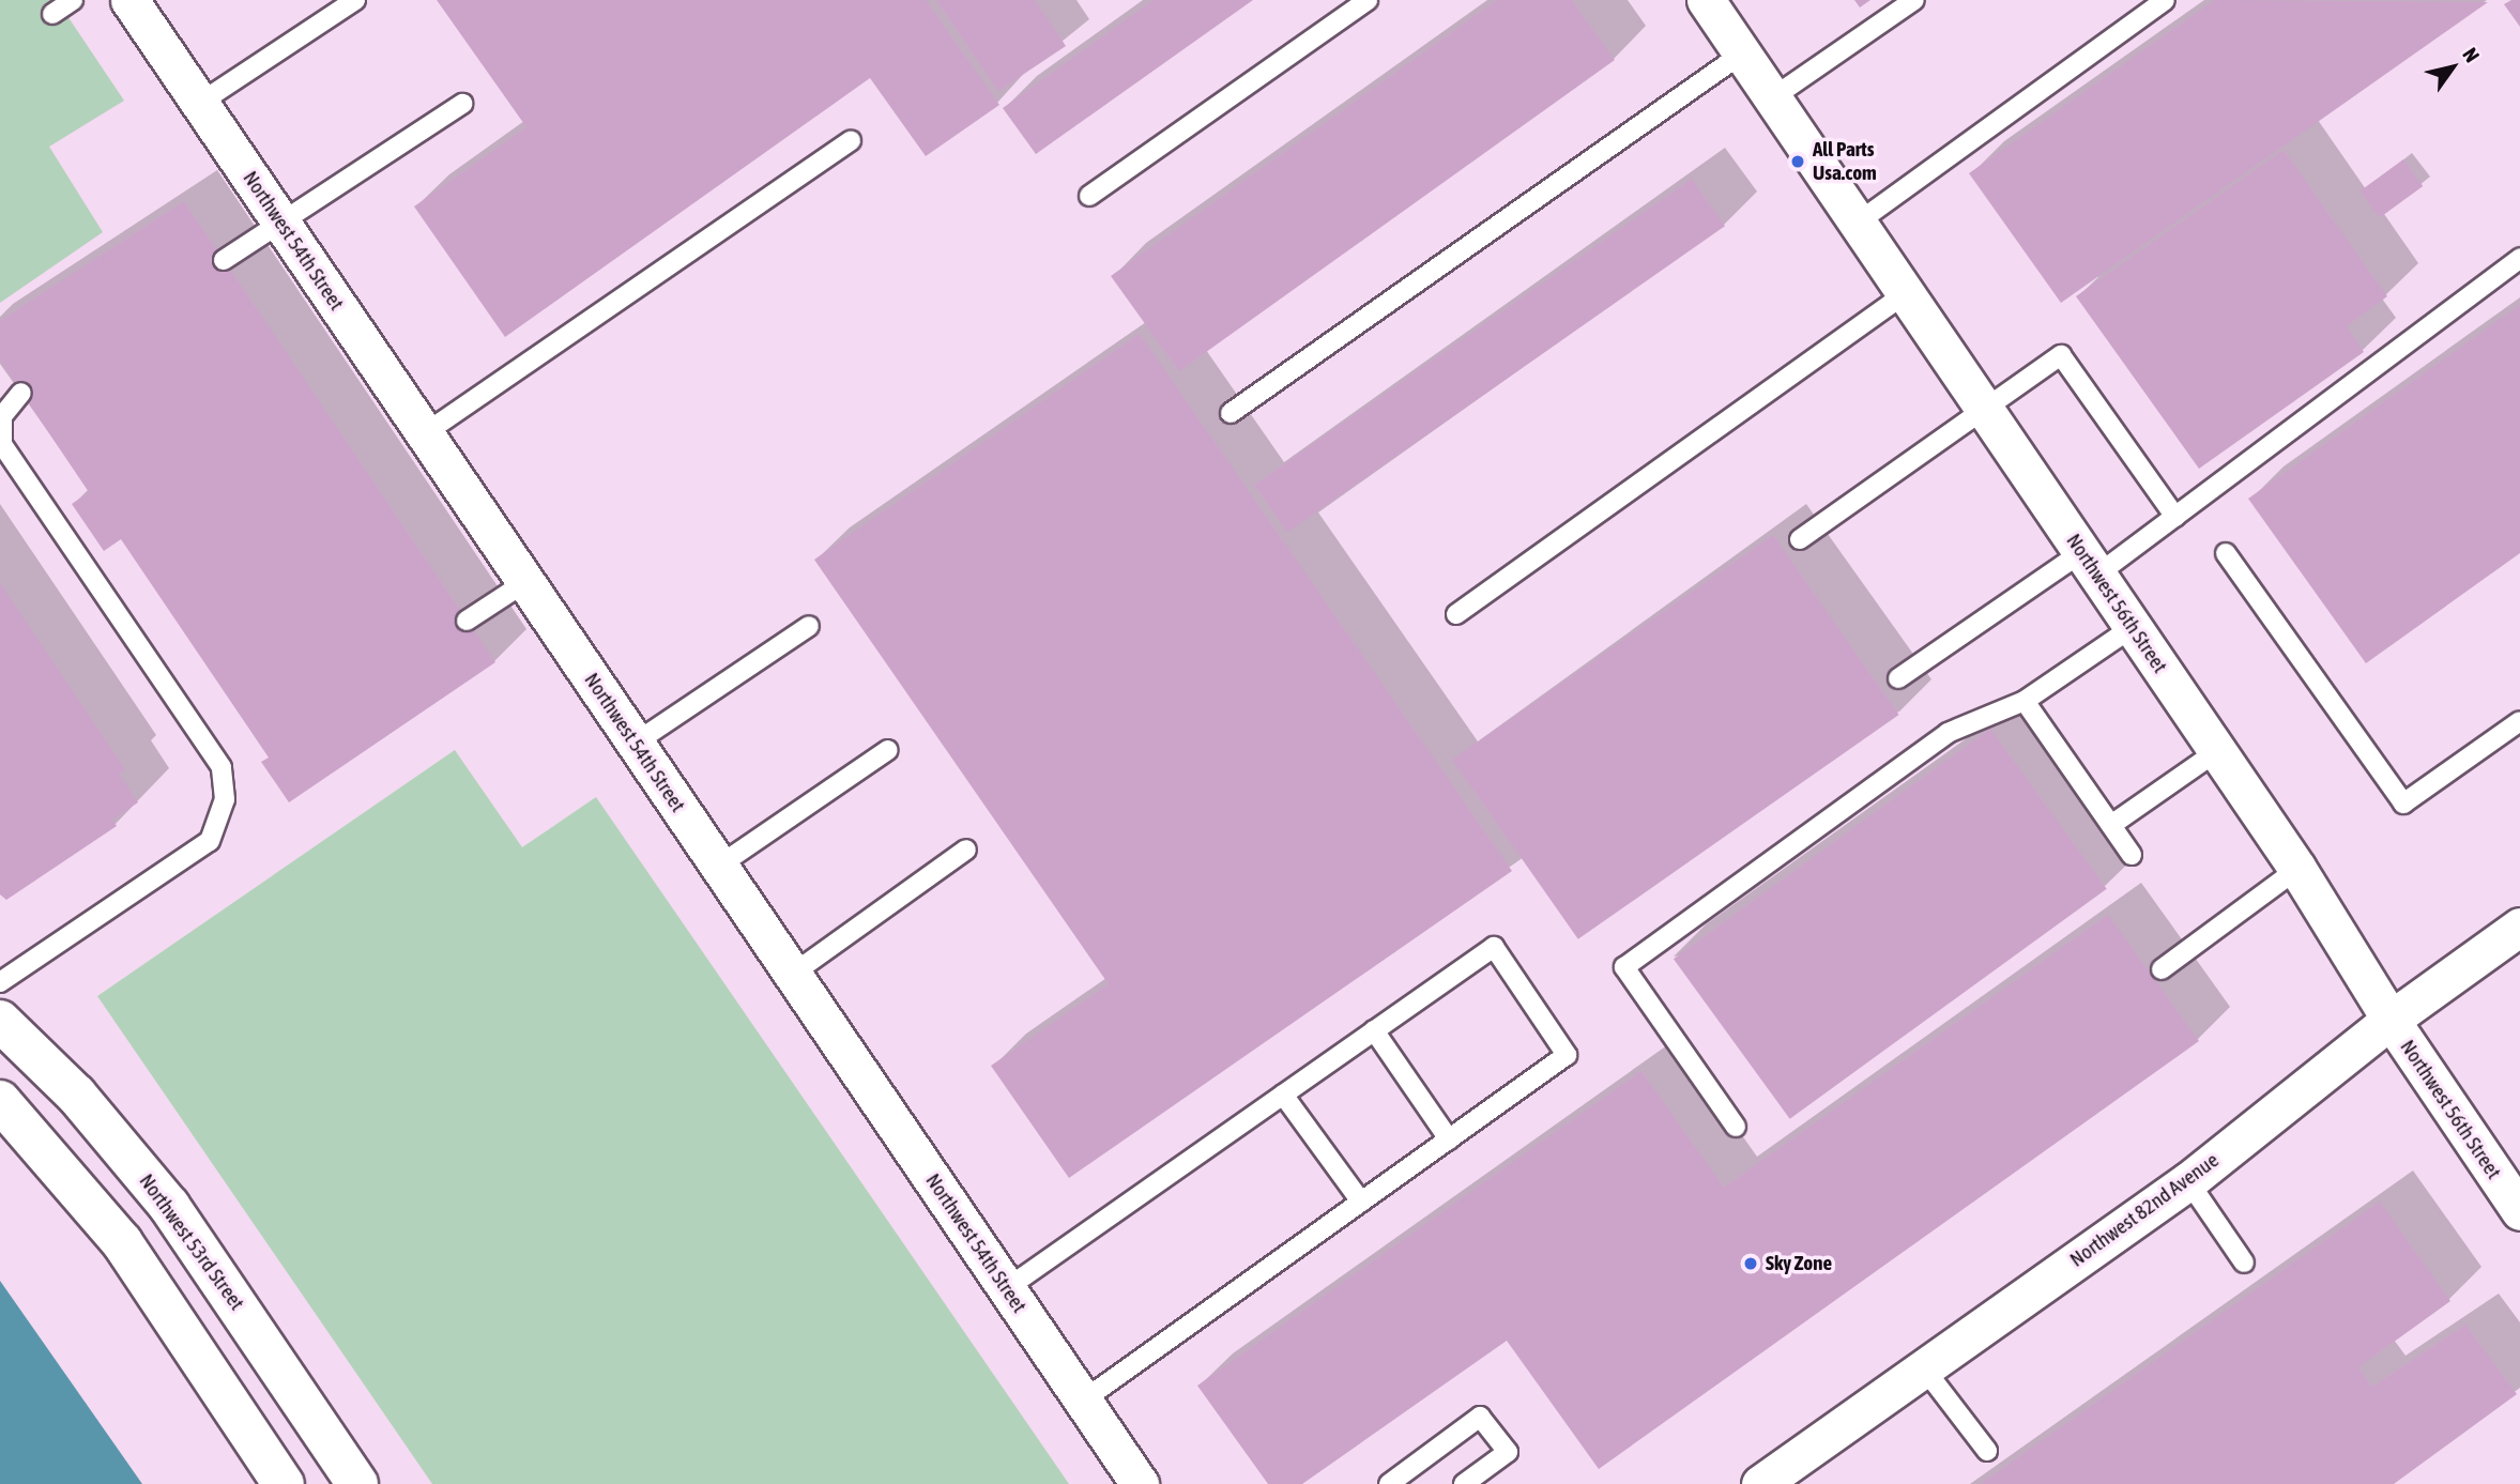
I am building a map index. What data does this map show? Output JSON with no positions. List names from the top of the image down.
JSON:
{
  "streets": {
    "street": [
      "Northwest 54th Street",
      "Northwest 56th Street",
      "Northwest 82nd Avenue",
      "Northwest 53rd Street"
    ]
  },
  "crossings": [
    ["Northwest 56th Street", "Northwest 82nd Avenue"]
  ],
  "places": ["All Parts Usa.com", "Sky Zone"],
  "north": "top right"
}
